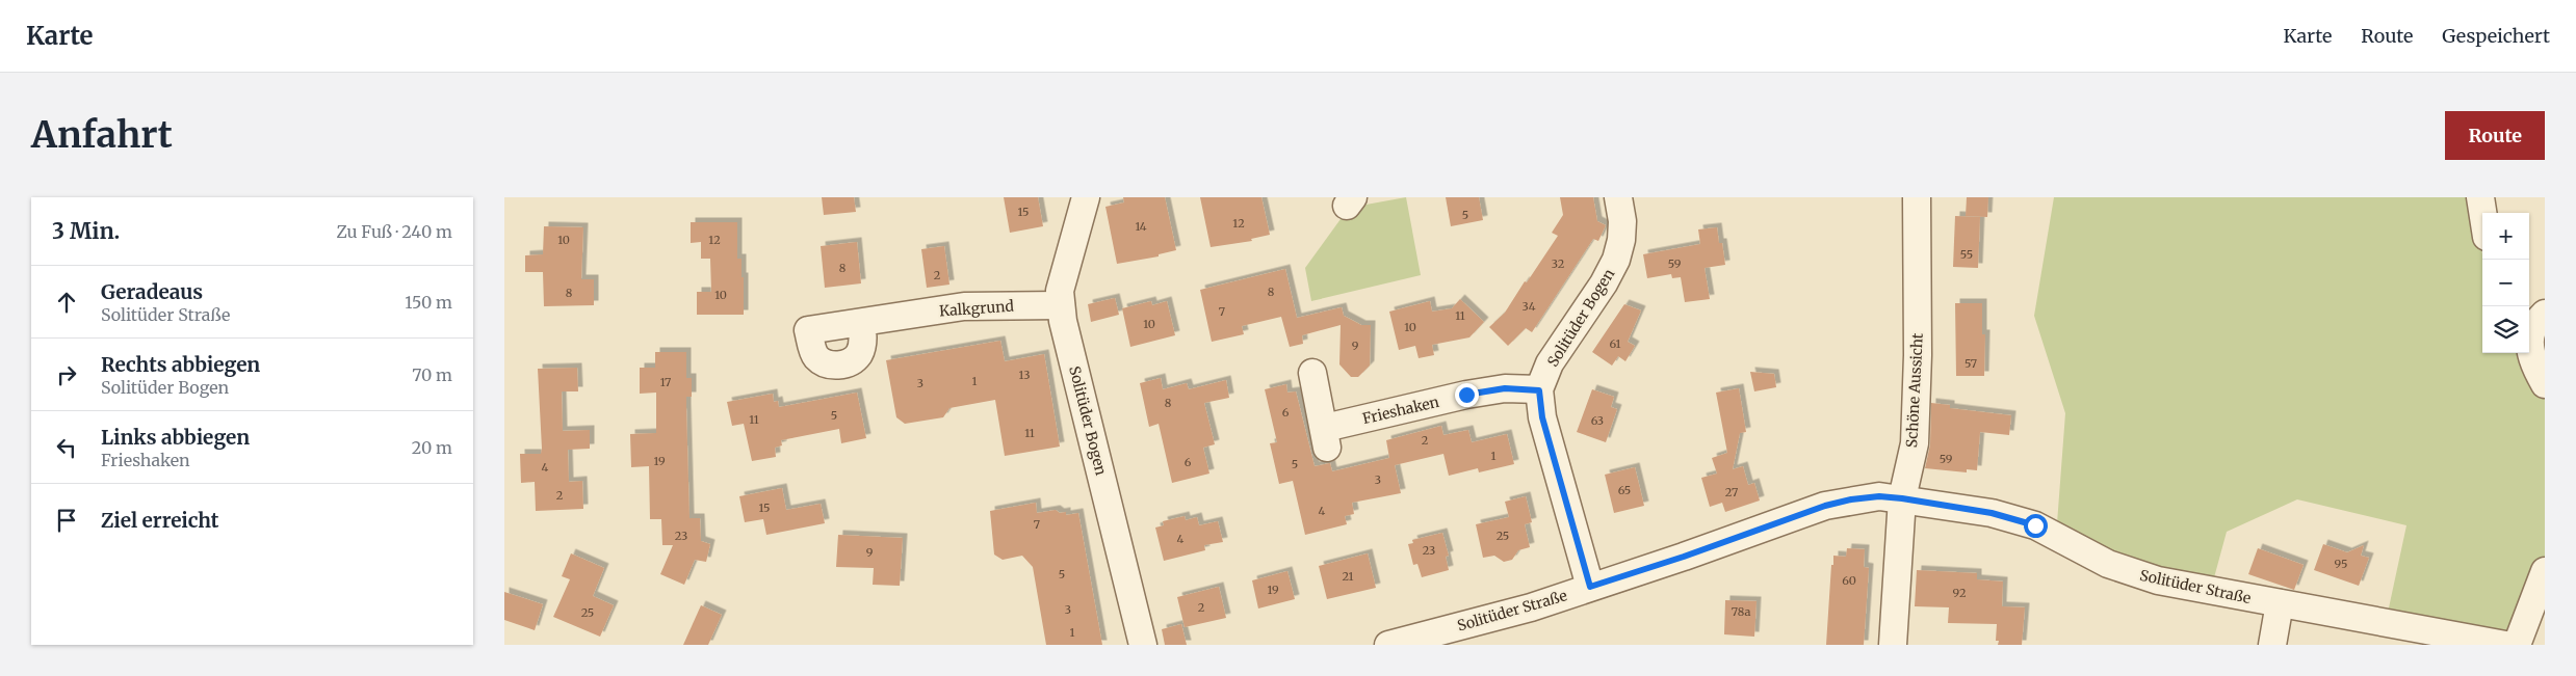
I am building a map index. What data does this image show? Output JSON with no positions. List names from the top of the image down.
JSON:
{
  "streets": {
    "street": [
      "Kalkgrund",
      "Solitüder Bogen",
      "Schöne Aussicht",
      "Frieshaken",
      "Solitüder Straße"
    ]
  },
  "crossings": [
    ["Kalkgrund", "Solitüder Bogen"],
    ["Solitüder Bogen", "Frieshaken"],
    ["Solitüder Bogen", "Solitüder Straße"],
    ["Schöne Aussicht", "Solitüder Straße"]
  ],
  "house_numbers": [
    "15",
    "5",
    "12",
    "14",
    "10",
    "12",
    "55",
    "32",
    "59",
    "8",
    "2",
    "8",
    "8",
    "10",
    "34",
    "7",
    "11",
    "10",
    "10",
    "61",
    "9",
    "57",
    "13",
    "1",
    "17",
    "3",
    "8",
    "6",
    "5",
    "11",
    "63",
    "11",
    "2",
    "1",
    "59",
    "19",
    "6",
    "5",
    "4",
    "3",
    "65",
    "27",
    "2",
    "15",
    "4",
    "7",
    "23",
    "25",
    "4",
    "23",
    "9",
    "95",
    "5",
    "21",
    "60",
    "19",
    "92",
    "2",
    "3",
    "78a",
    "25",
    "1"
  ],
  "page": {
    "header": "Karte",
    "nav": ["Karte", "Route", "Gespeichert"],
    "buttons": "Route",
    "title": "Anfahrt",
    "heading": ["3 Min.", "Zu Fuß · 240 m"],
    "map_buttons": ["+", "−"],
    "list": [
      ["Geradeaus", "Solitüder Straße", "150 m"],
      ["Rechts abbiegen", "Solitüder Bogen", "70 m"],
      ["Links abbiegen", "Frieshaken", "20 m"],
      "Ziel erreicht"
    ]
  }
}
